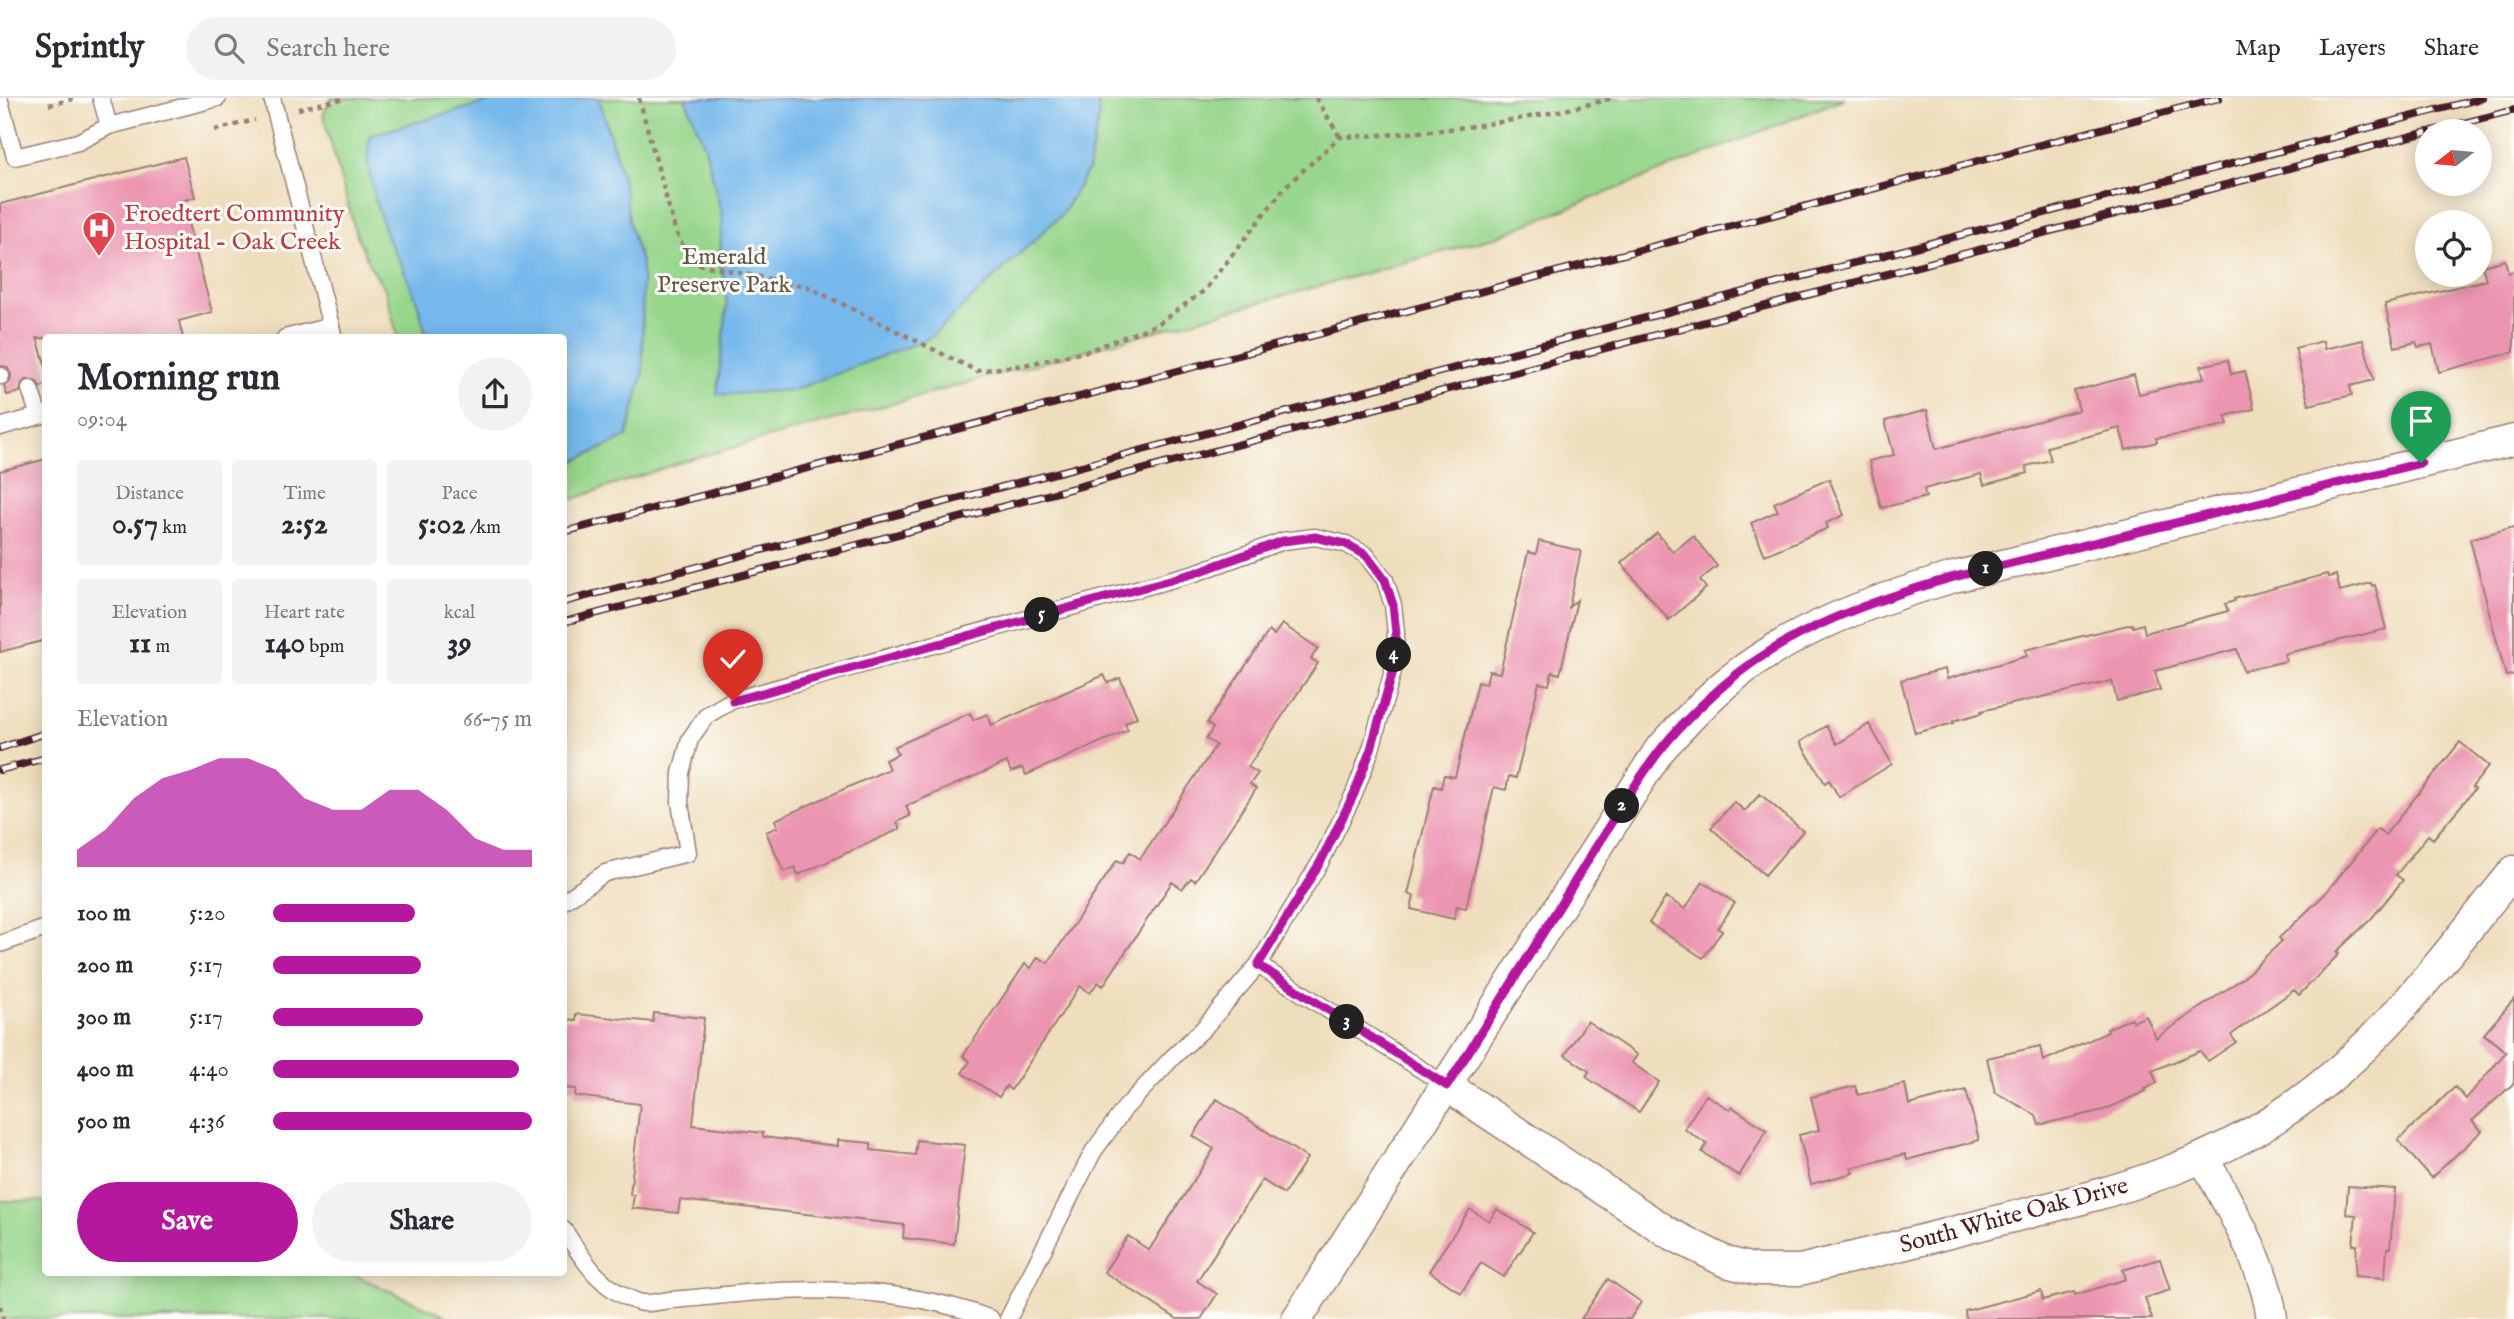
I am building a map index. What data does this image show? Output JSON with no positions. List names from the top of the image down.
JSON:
{
  "streets": {
    "street": ["South White Oak Drive"]
  },
  "parks": ["Emerald Preserve Park"],
  "places": {
    "hospital": ["Froedtert Community Hospital - Oak Creek"]
  },
  "north": "left",
  "page": {
    "header": "Sprintly",
    "search": "Search here",
    "nav": ["Map", "Layers", "Share"],
    "heading": ["Morning run", "09:04"],
    "stats": [
      ["Distance", "0.57 km"],
      ["Time", "2:52"],
      ["Pace", "5:02 /km"],
      ["Elevation", "11 m"],
      ["Heart rate", "140 bpm"],
      ["kcal", "39"]
    ],
    "pins": [
      "1",
      "5",
      "4",
      "2",
      "3"
    ],
    "chart": ["Elevation", "66–75 m"],
    "list": [
      {
        "name": "100 m",
        "note": "5:20"
      },
      {
        "name": "200 m",
        "note": "5:17"
      },
      {
        "name": "300 m",
        "note": "5:17"
      },
      {
        "name": "400 m",
        "note": "4:40"
      },
      {
        "name": "500 m",
        "note": "4:36"
      }
    ],
    "buttons": ["Save", "Share"]
  }
}
